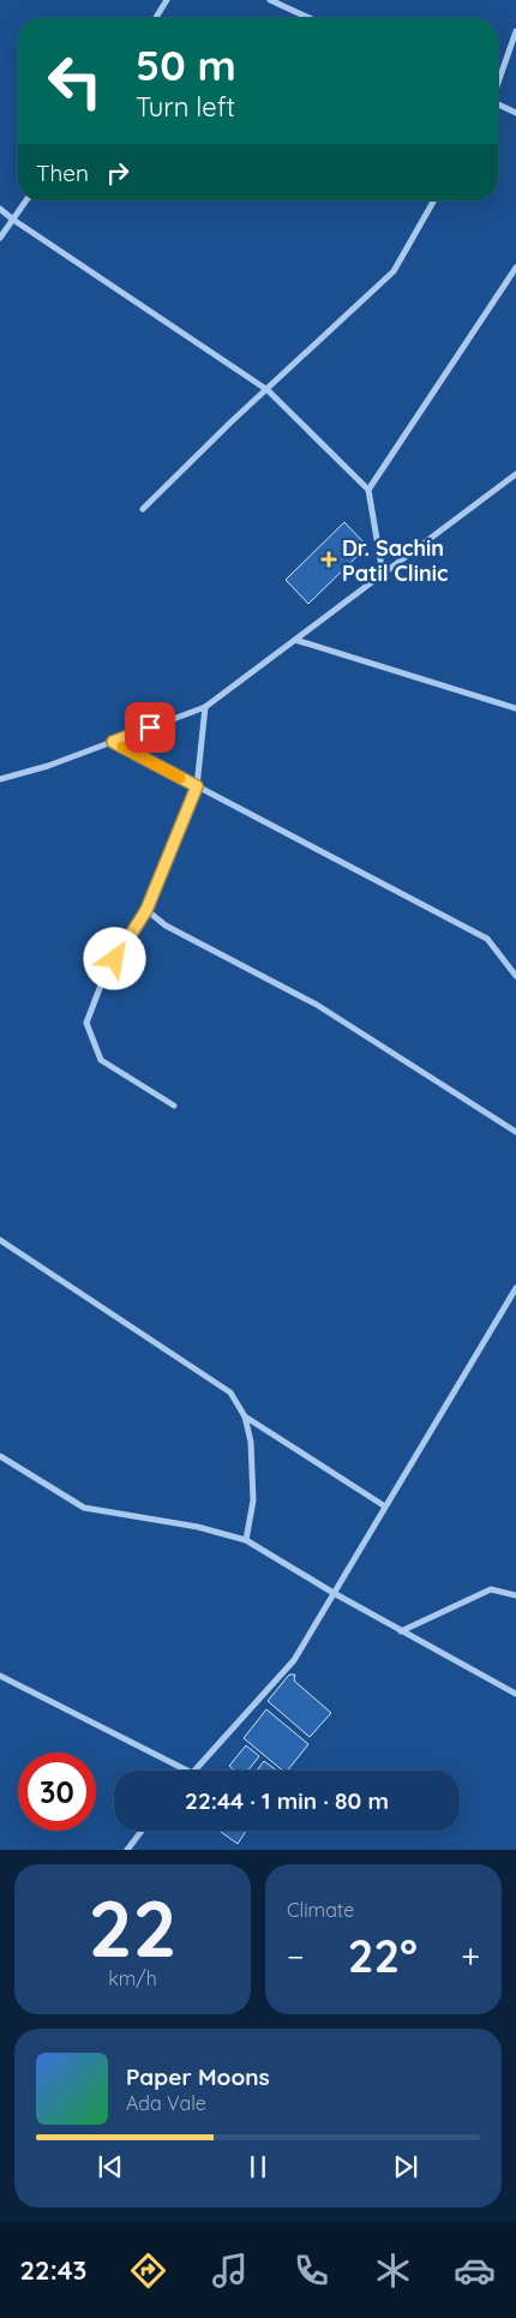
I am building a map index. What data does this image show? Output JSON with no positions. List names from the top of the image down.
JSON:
{
  "places": {
    "health": ["Dr. Sachin Patil Clinic"]
  },
  "page": {
    "turn": ["50 m", "Turn left"],
    "then": "Then",
    "limit": "30",
    "trip": "22:44 · 1 min · 80 m",
    "tile": [
      ["22", "km/h"],
      "Climate"
    ],
    "heat": ["−", "22°", "+"],
    "song": ["Paper Moons", "Ada Vale"],
    "tabs": "22:43"
  }
}
